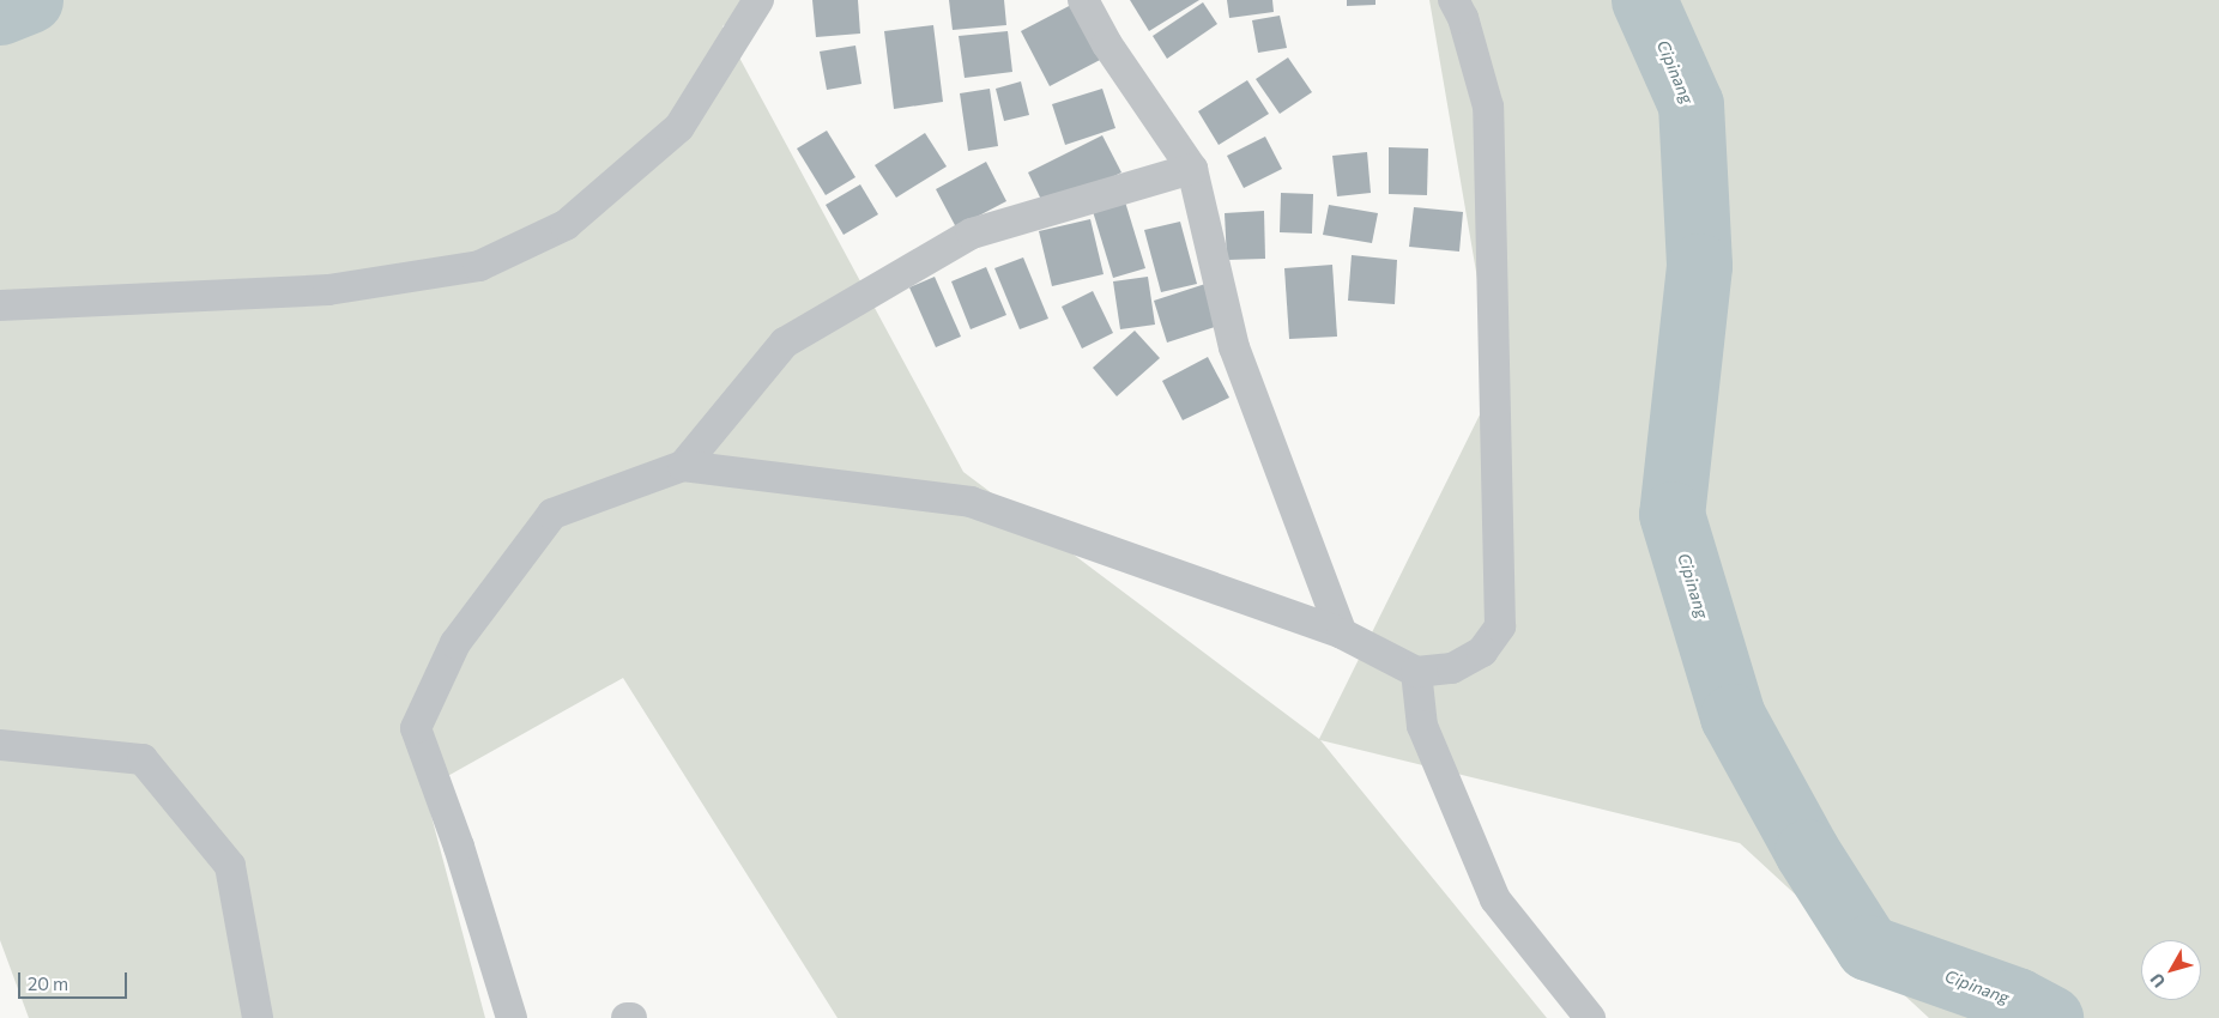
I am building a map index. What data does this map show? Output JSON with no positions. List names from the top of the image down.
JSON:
{
  "water": ["Cipinang"],
  "scale_bar": "20 m",
  "north": "bottom left"
}
